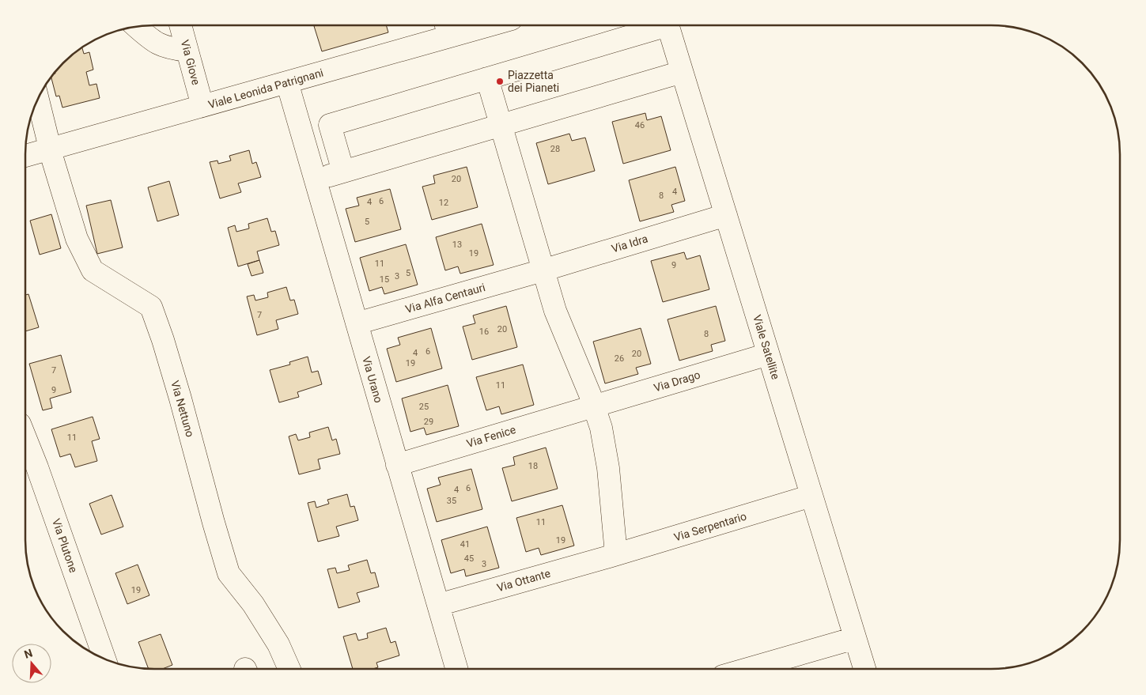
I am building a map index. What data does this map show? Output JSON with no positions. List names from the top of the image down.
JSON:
{
  "streets": {
    "street": [
      "Via Giove",
      "Viale Leonida Patrignani",
      "Via Idra",
      "Via Alfa Centauri",
      "Viale Satellite",
      "Via Urano",
      "Via Drago",
      "Via Nettuno",
      "Via Fenice",
      "Via Serpentario",
      "Via Plutone",
      "Via Ottante"
    ]
  },
  "crossings": [
    ["Via Giove", "Viale Leonida Patrignani"],
    ["Viale Leonida Patrignani", "Via Urano"],
    ["Viale Leonida Patrignani", "Via Nettuno"],
    ["Via Idra", "Via Alfa Centauri"],
    ["Via Idra", "Viale Satellite"],
    ["Via Alfa Centauri", "Via Urano"],
    ["Viale Satellite", "Via Drago"],
    ["Viale Satellite", "Via Serpentario"],
    ["Via Urano", "Via Fenice"],
    ["Via Urano", "Via Ottante"],
    ["Via Drago", "Via Fenice"],
    ["Via Serpentario", "Via Ottante"]
  ],
  "places": ["Piazzetta dei Pianeti"],
  "house_numbers": [
    "46",
    "28",
    "20",
    "4",
    "8",
    "6",
    "4",
    "12",
    "5",
    "13",
    "19",
    "11",
    "9",
    "5",
    "3",
    "15",
    "7",
    "20",
    "16",
    "8",
    "6",
    "4",
    "20",
    "26",
    "19",
    "7",
    "11",
    "9",
    "25",
    "29",
    "11",
    "18",
    "6",
    "4",
    "35",
    "11",
    "19",
    "41",
    "45",
    "3",
    "19"
  ],
  "north": "top"
}
